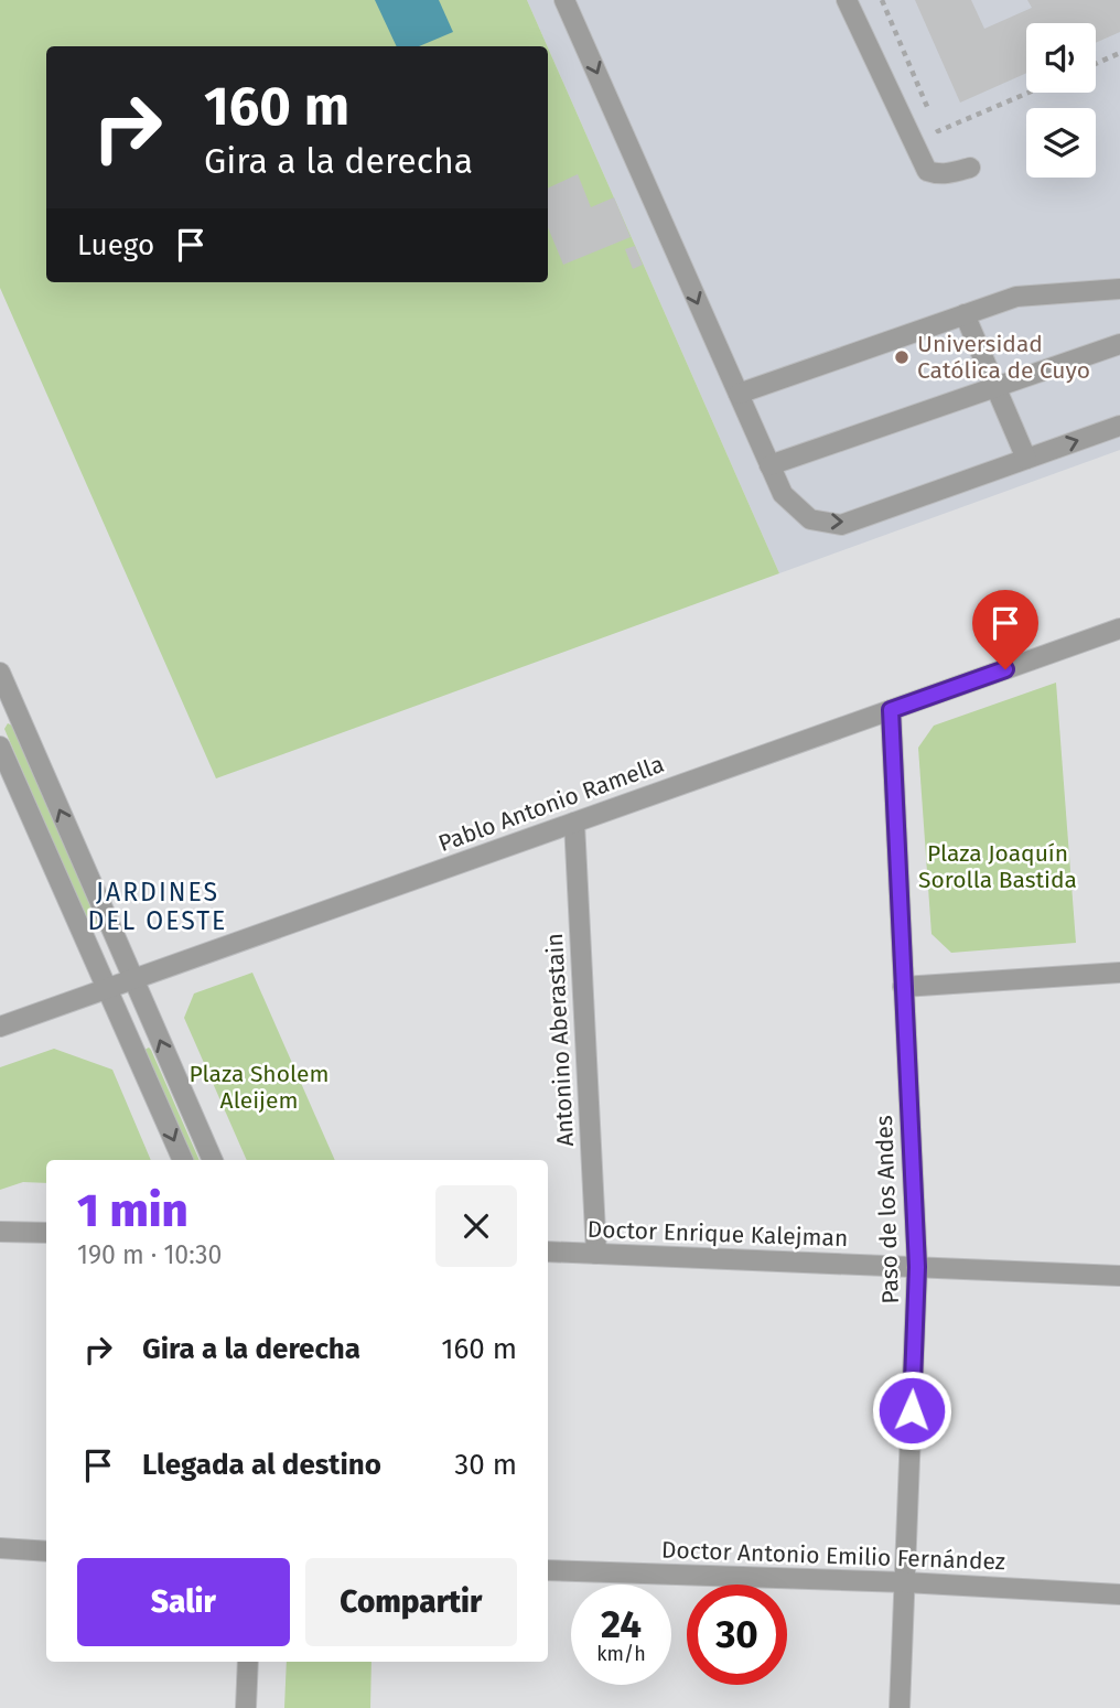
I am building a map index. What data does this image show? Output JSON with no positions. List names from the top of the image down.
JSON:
{
  "streets": {
    "street": [
      "Pablo Antonio Ramella",
      "Antonino Aberastain",
      "Paso de los Andes",
      "Doctor Enrique Kalejman",
      "Doctor Antonio Emilio Fernández"
    ]
  },
  "crossings": [
    ["Pablo Antonio Ramella", "Antonino Aberastain"],
    ["Pablo Antonio Ramella", "Paso de los Andes"],
    ["Antonino Aberastain", "Doctor Enrique Kalejman"],
    ["Paso de los Andes", "Doctor Enrique Kalejman"],
    ["Paso de los Andes", "Doctor Antonio Emilio Fernández"]
  ],
  "districts": ["JARDINES DEL OESTE"],
  "parks": ["Plaza Joaquín Sorolla Bastida", "Plaza Sholem Aleijem"],
  "places": ["Universidad Católica de Cuyo"],
  "page": {
    "turn": ["160 m", "Gira a la derecha"],
    "then": "Luego",
    "heading": ["1 min", "190 m · 10:30"],
    "list": [
      {
        "name": "Gira a la derecha",
        "value": "160 m"
      },
      {
        "name": "Llegada al destino",
        "value": "30 m"
      }
    ],
    "buttons": ["Salir", "Compartir"],
    "speed": "24 km/h",
    "limit": "30"
  }
}
